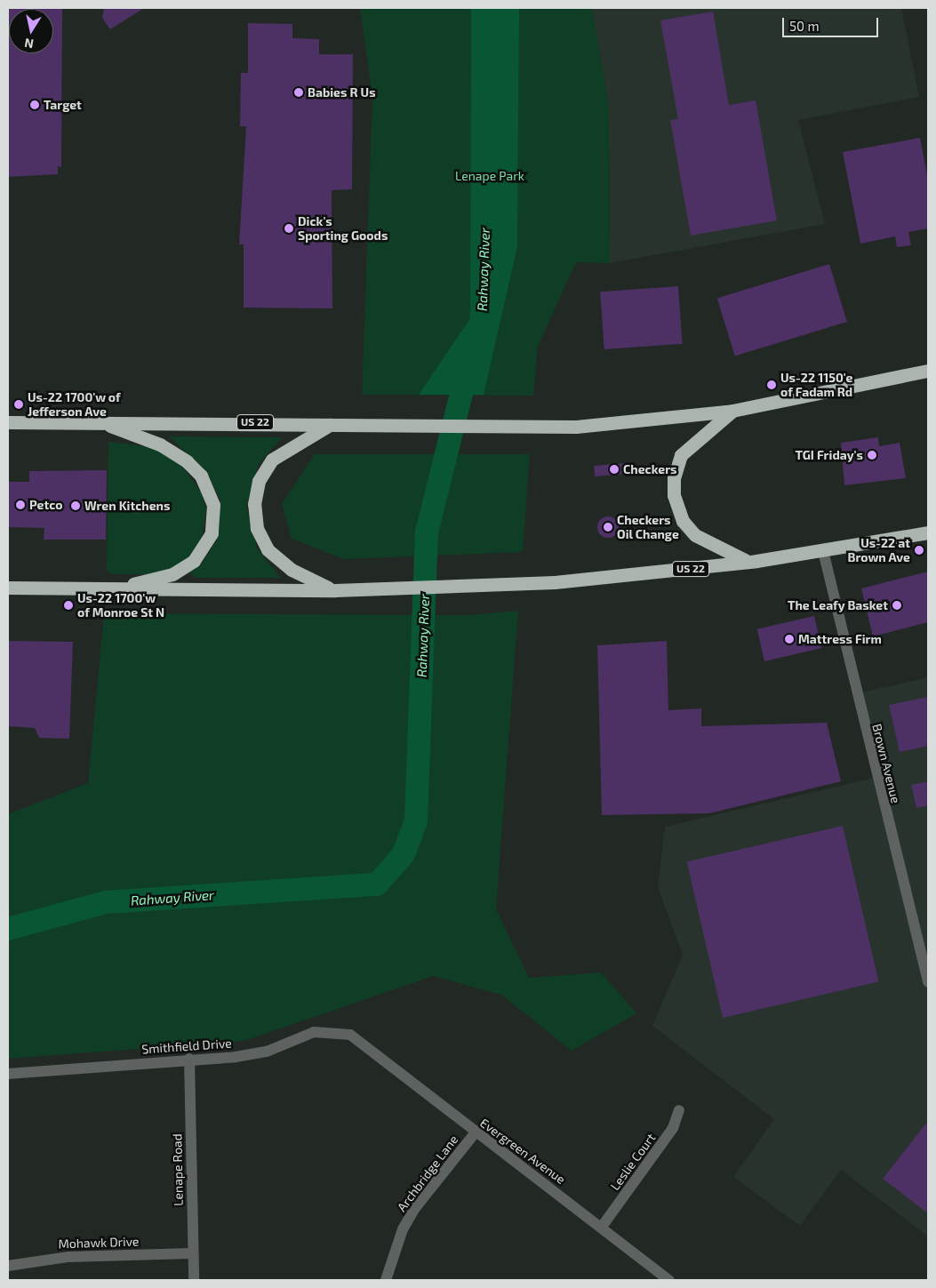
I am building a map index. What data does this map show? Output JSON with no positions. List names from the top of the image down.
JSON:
{
  "streets": {
    "highway": ["US 22"],
    "street": [
      "Brown Avenue",
      "Smithfield Drive",
      "Evergreen Avenue",
      "Leslie Court",
      "Lenape Road",
      "Archbridge Lane",
      "Mohawk Drive"
    ]
  },
  "crossings": [
    ["US 22", "Brown Avenue"],
    ["Smithfield Drive", "Evergreen Avenue"],
    ["Smithfield Drive", "Lenape Road"],
    ["Evergreen Avenue", "Leslie Court"],
    ["Evergreen Avenue", "Archbridge Lane"],
    ["Lenape Road", "Mohawk Drive"]
  ],
  "water": ["Rahway River"],
  "parks": ["Lenape Park"],
  "places": [
    "Babies R Us",
    "Target",
    "Dick's Sporting Goods",
    "Us-22 1150'e of Fadam Rd",
    "Us-22 1700'w of Jefferson Ave",
    "TGI Friday's",
    "Checkers",
    "Petco",
    "Wren Kitchens",
    "Checkers Oil Change",
    "Us-22 at Brown Ave",
    "Us-22 1700'w of Monroe St N",
    "The Leafy Basket",
    "Mattress Firm"
  ],
  "scale_bar": "50 m",
  "north": "bottom"
}
